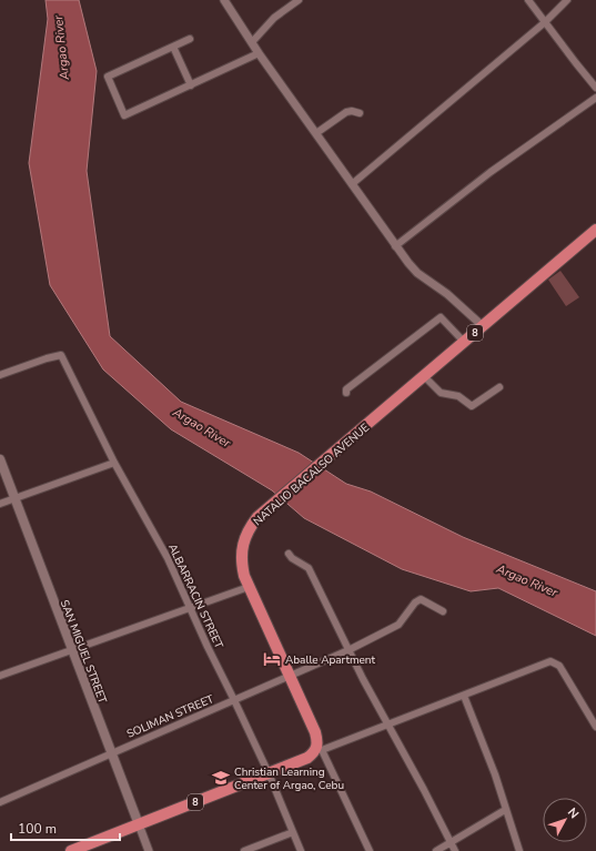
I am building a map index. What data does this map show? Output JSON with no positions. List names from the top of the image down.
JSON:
{
  "streets": {
    "highway": ["8", "NATALIO BACALSO AVENUE"],
    "main road": ["SAN MIGUEL STREET"],
    "street": ["ALBARRACIN STREET", "SOLIMAN STREET"]
  },
  "crossings": [
    ["8", "NATALIO BACALSO AVENUE"],
    ["8", "ALBARRACIN STREET"],
    ["8", "SAN MIGUEL STREET"],
    ["NATALIO BACALSO AVENUE", "SOLIMAN STREET"],
    ["ALBARRACIN STREET", "SOLIMAN STREET"],
    ["SAN MIGUEL STREET", "SOLIMAN STREET"]
  ],
  "water": ["Argao River"],
  "places": {
    "hotel": ["Aballe Apartment"],
    "school or university": ["Christian Learning Center of Argao, Cebu"]
  },
  "scale_bar": "100 m",
  "north": "top right"
}
